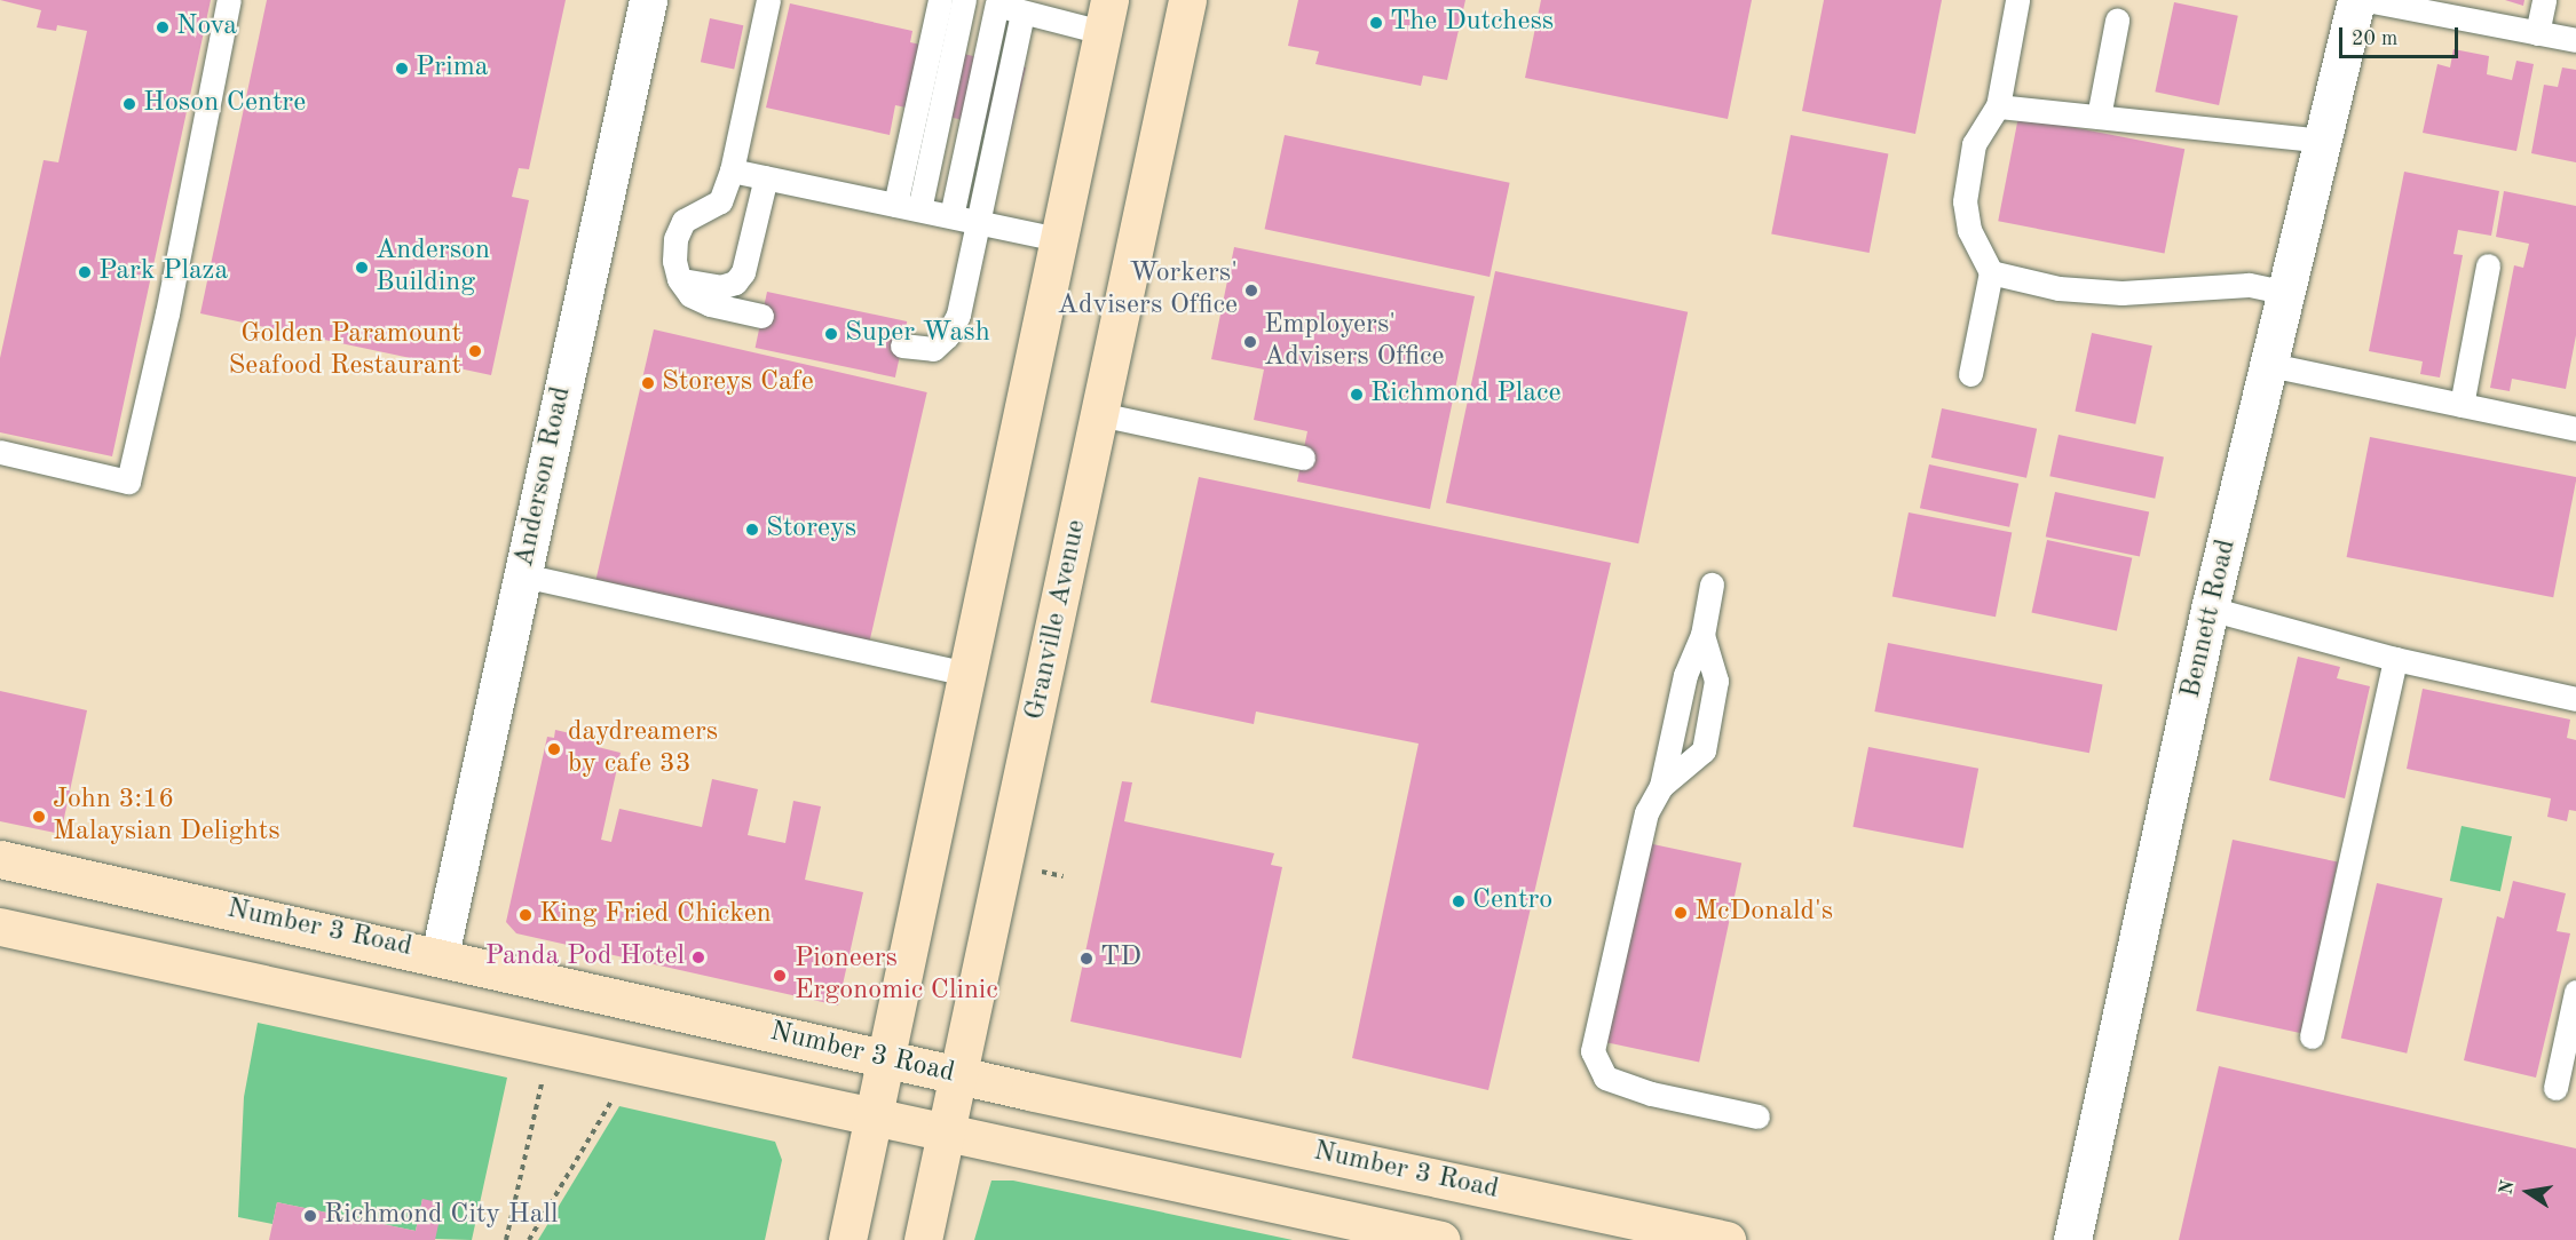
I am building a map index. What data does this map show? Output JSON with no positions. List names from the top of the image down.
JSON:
{
  "streets": {
    "main road": ["Granville Avenue", "Number 3 Road"],
    "street": ["Anderson Road", "Bennett Road"]
  },
  "crossings": [
    ["Anderson Road", "Number 3 Road"],
    ["Granville Avenue", "Number 3 Road"]
  ],
  "places": [
    "The Dutchess",
    "Nova",
    "Prima",
    "Hoson Centre",
    "Anderson Building",
    "Park Plaza",
    "Workers' Advisers Office",
    "Super Wash",
    "Employers' Advisers Office",
    "Golden Paramount Seafood Restaurant",
    "Storeys Cafe",
    "Richmond Place",
    "Storeys",
    "daydreamers by cafe 33",
    "John 3:16 Malaysian Delights",
    "Centro",
    "McDonald's",
    "King Fried Chicken",
    "Panda Pod Hotel",
    "TD",
    "Pioneers Ergonomic Clinic",
    "Richmond City Hall"
  ],
  "scale_bar": "20 m",
  "north": "left"
}
